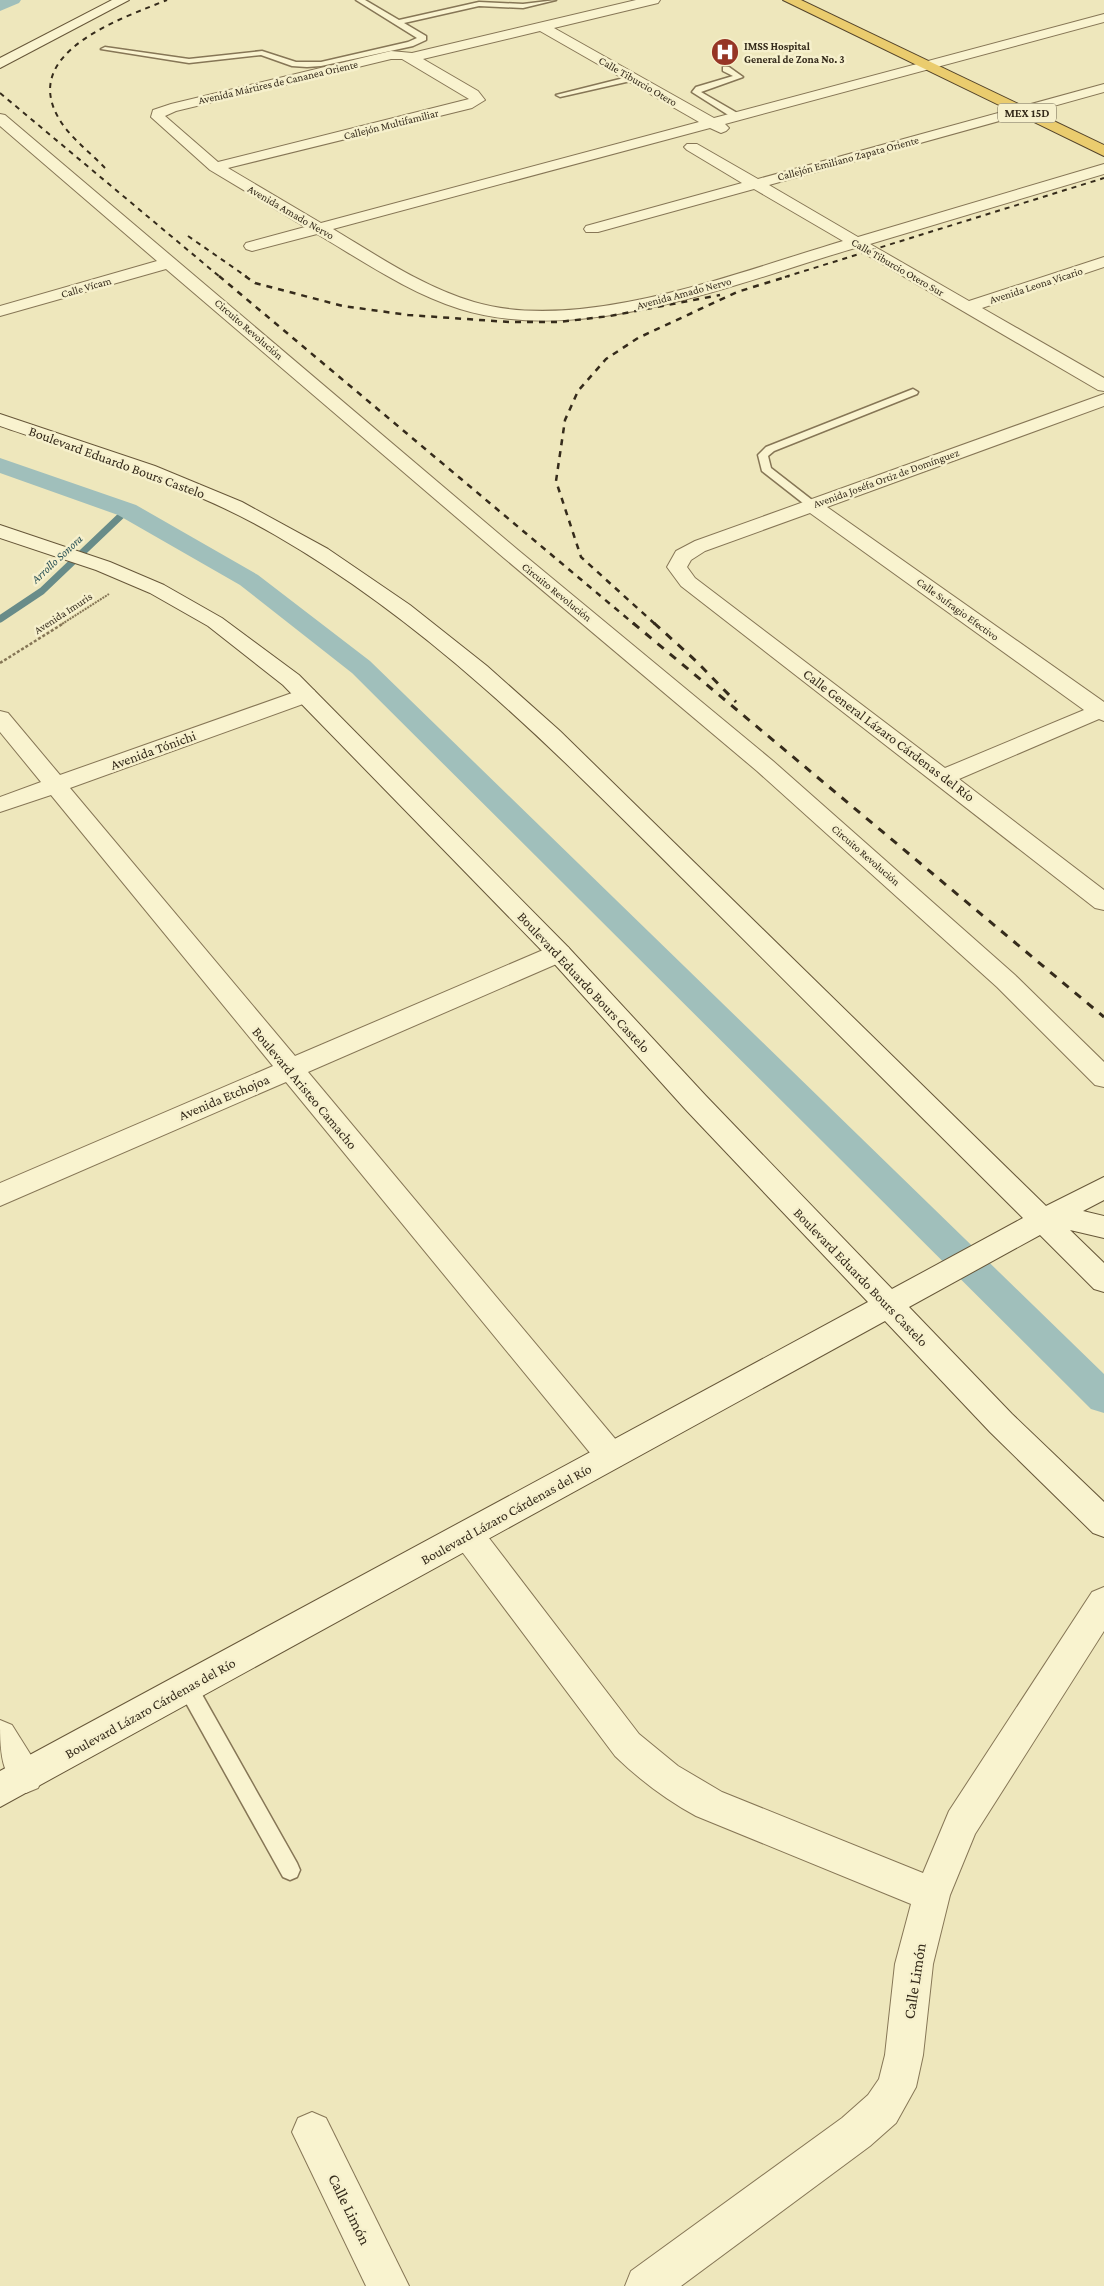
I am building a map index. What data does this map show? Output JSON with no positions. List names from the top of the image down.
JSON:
{
  "streets": {
    "highway": ["MEX 15D"],
    "street": [
      "Calle Tiburcio Otero",
      "Avenida Mártires de Cananea Oriente",
      "Callejón Multifamiliar",
      "Callejón Emiliano Zapata Oriente",
      "Avenida Amado Nervo",
      "Calle Tiburcio Otero Sur",
      "Avenida Leona Vicario",
      "Calle Vícam",
      "Circuito Revolución",
      "Boulevard Eduardo Bours Castelo",
      "Avenida Joséfa Ortiz de Domínguez",
      "Calle Sufragio Efectivo",
      "Calle General Lázaro Cárdenas del Río",
      "Avenida Tónichi",
      "Boulevard Aristeo Camacho",
      "Avenida Etchojoa",
      "Boulevard Lázaro Cárdenas del Río",
      "Calle Limón"
    ],
    "path": ["Avenida Imuris"]
  },
  "crossings": [
    ["Calle Tiburcio Otero", "Avenida Mártires de Cananea Oriente"],
    ["Calle Tiburcio Otero", "Calle Tiburcio Otero Sur"],
    ["Avenida Mártires de Cananea Oriente", "Callejón Multifamiliar"],
    ["Avenida Mártires de Cananea Oriente", "Avenida Amado Nervo"],
    ["MEX 15D", "Callejón Emiliano Zapata Oriente"],
    ["Callejón Multifamiliar", "Avenida Amado Nervo"],
    ["Callejón Emiliano Zapata Oriente", "Calle Tiburcio Otero Sur"],
    ["Avenida Amado Nervo", "Calle Tiburcio Otero Sur"],
    ["Calle Tiburcio Otero Sur", "Avenida Leona Vicario"],
    ["Calle Vícam", "Circuito Revolución"],
    ["Boulevard Eduardo Bours Castelo", "Avenida Imuris"],
    ["Boulevard Eduardo Bours Castelo", "Avenida Tónichi"],
    ["Boulevard Eduardo Bours Castelo", "Avenida Etchojoa"],
    ["Boulevard Eduardo Bours Castelo", "Boulevard Lázaro Cárdenas del Río"],
    ["Avenida Joséfa Ortiz de Domínguez", "Calle Sufragio Efectivo"],
    ["Avenida Joséfa Ortiz de Domínguez", "Calle General Lázaro Cárdenas del Río"],
    ["Avenida Tónichi", "Boulevard Aristeo Camacho"],
    ["Boulevard Aristeo Camacho", "Avenida Etchojoa"],
    ["Boulevard Aristeo Camacho", "Boulevard Lázaro Cárdenas del Río"]
  ],
  "water": ["Arrollo Sonora"],
  "places": {
    "hospital": ["IMSS Hospital General de Zona No. 3"]
  }
}
